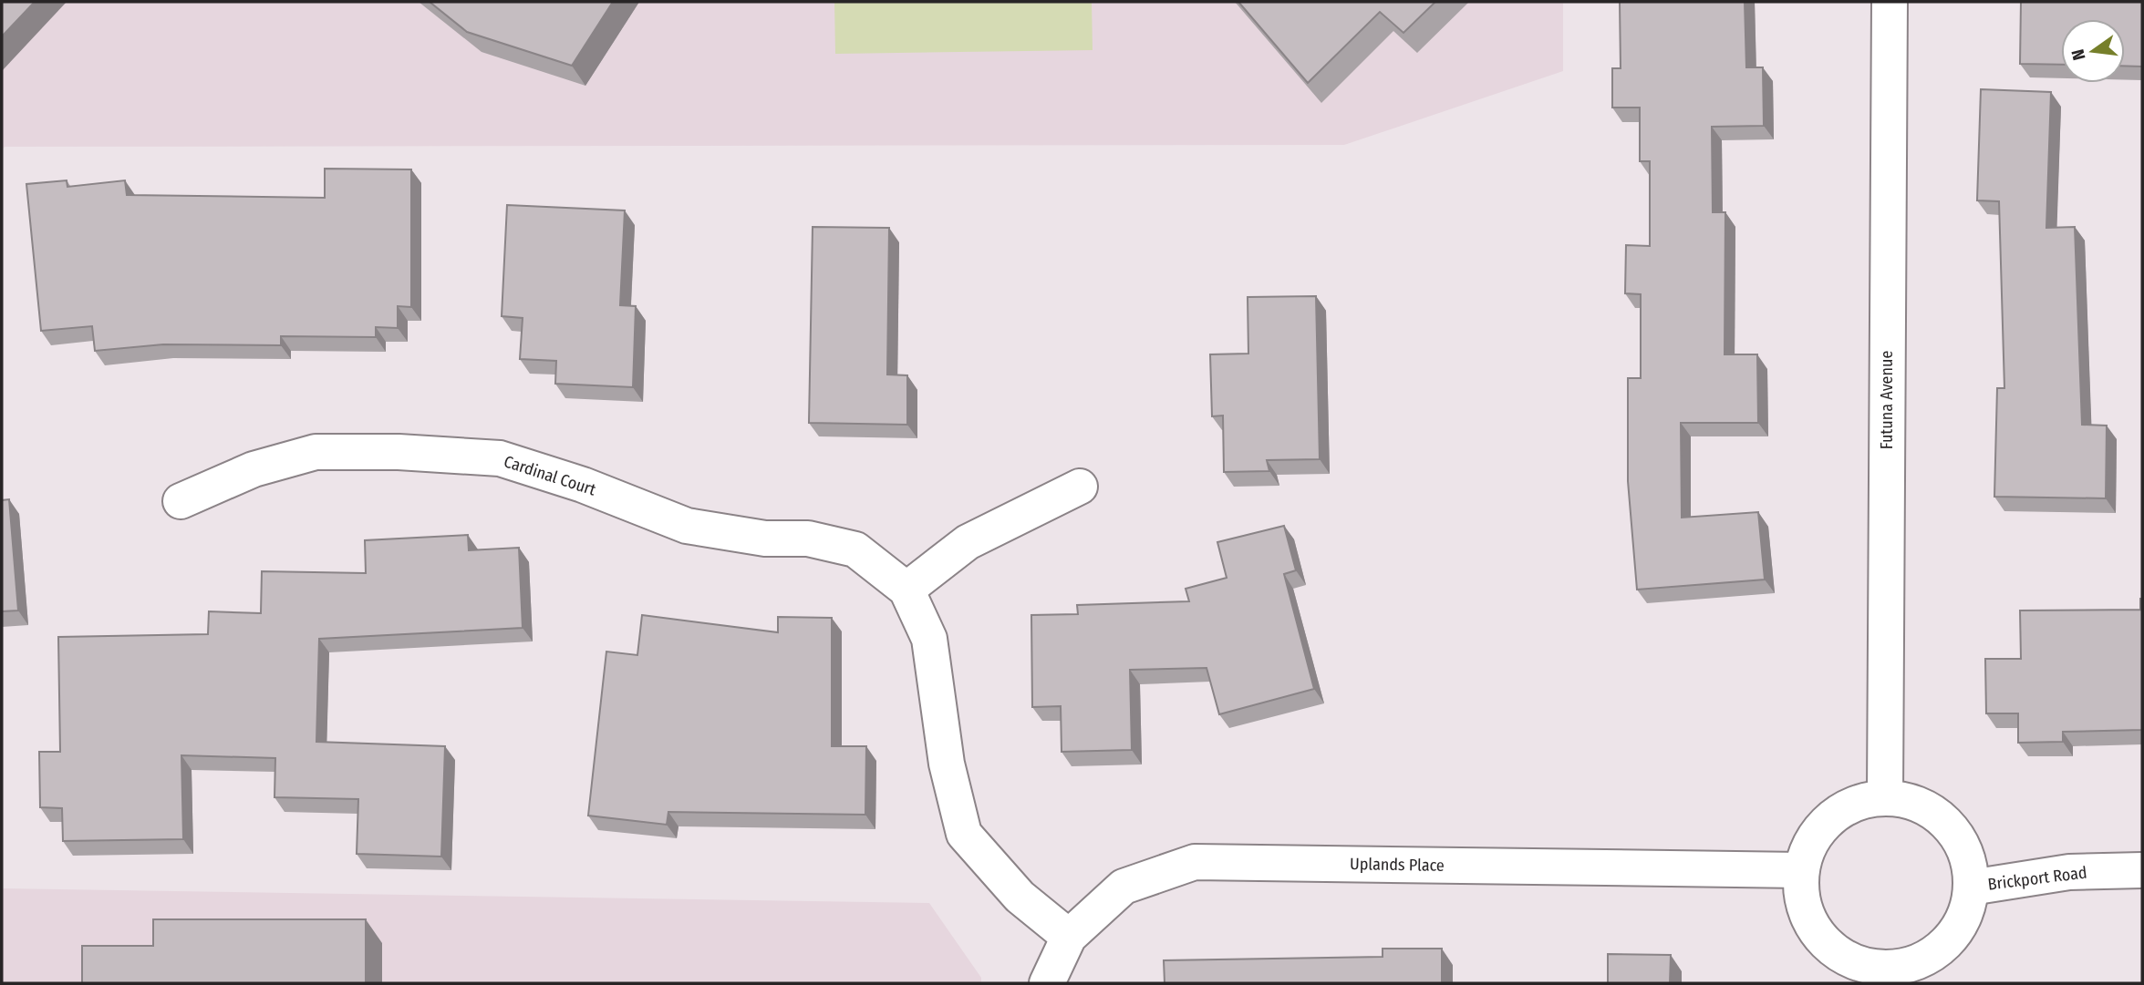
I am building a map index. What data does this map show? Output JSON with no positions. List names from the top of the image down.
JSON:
{
  "streets": {
    "street": [
      "Futuna Avenue",
      "Cardinal Court",
      "Uplands Place",
      "Brickport Road"
    ]
  },
  "crossings": [
    ["Futuna Avenue", "Uplands Place"],
    ["Futuna Avenue", "Brickport Road"],
    ["Cardinal Court", "Uplands Place"],
    ["Uplands Place", "Brickport Road"]
  ],
  "north": "left"
}
